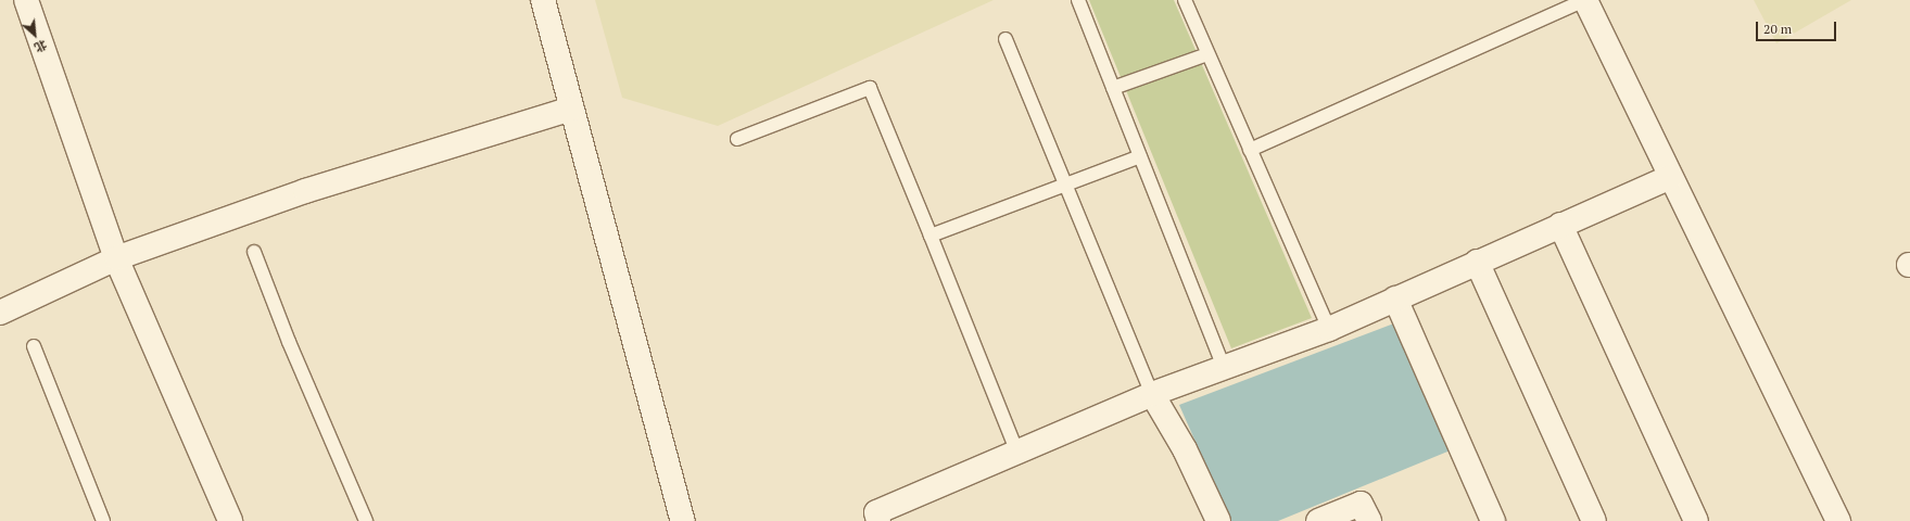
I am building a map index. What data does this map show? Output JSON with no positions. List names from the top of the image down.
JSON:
{
  "scale_bar": "20 m",
  "north": "bottom right"
}
